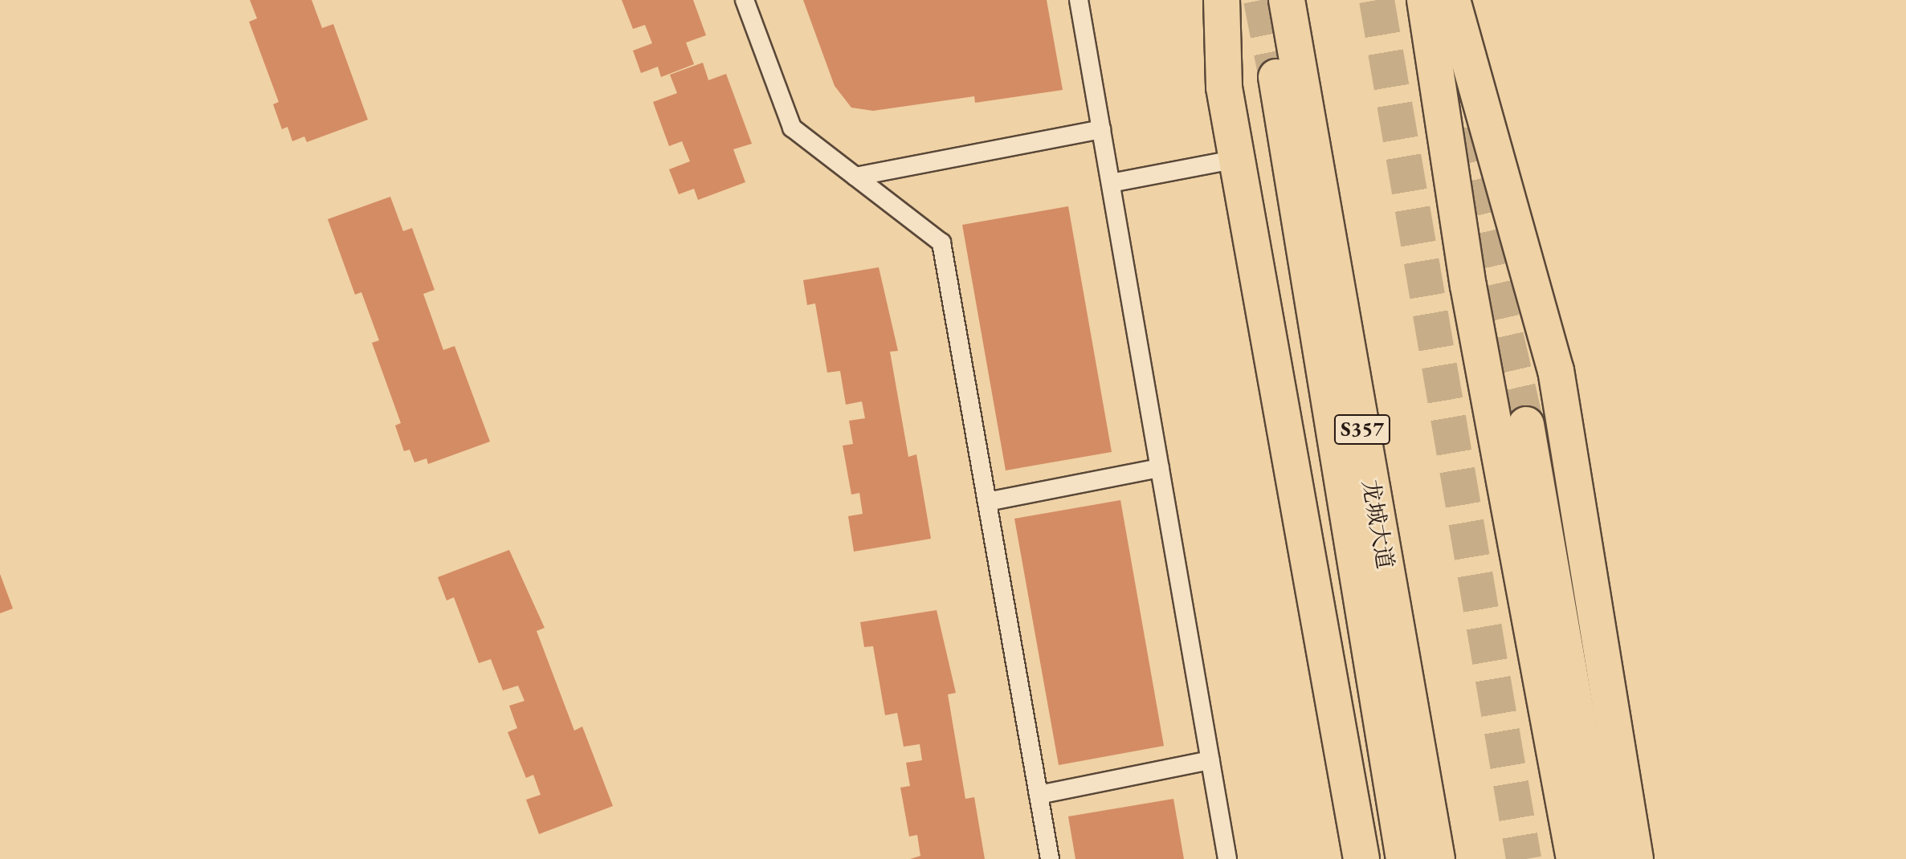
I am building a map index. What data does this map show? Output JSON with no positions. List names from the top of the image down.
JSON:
{
  "streets": {
    "main road": ["S357", "龙城大道"]
  }
}
